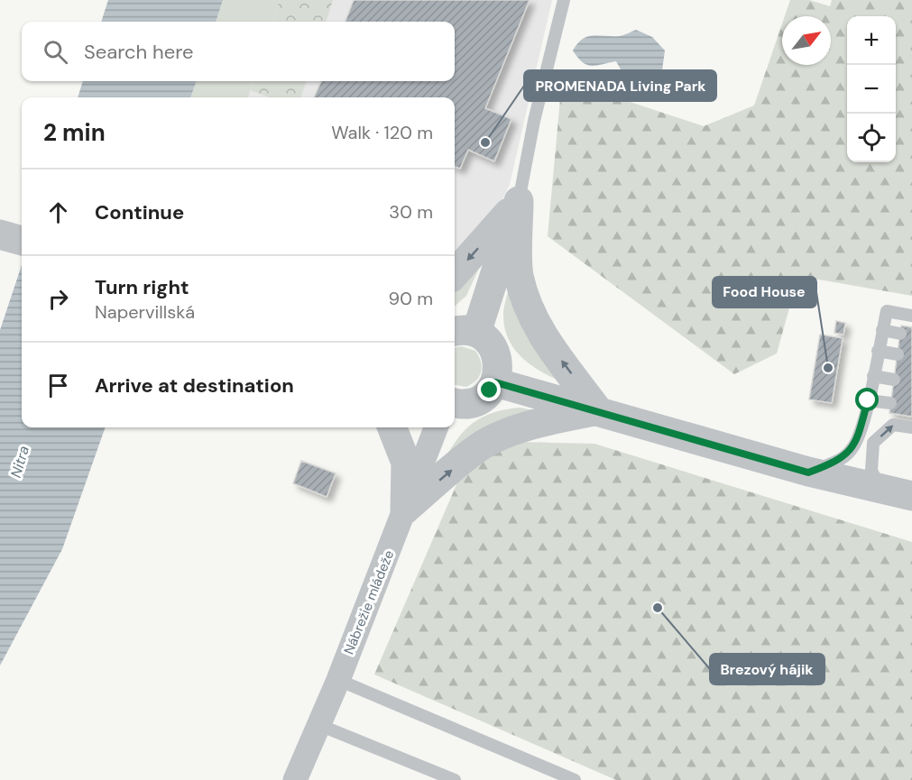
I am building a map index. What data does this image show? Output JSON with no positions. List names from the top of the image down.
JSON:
{
  "streets": {
    "street": ["Nábrežie mládeže"]
  },
  "water": ["Nitra"],
  "places": ["PROMENADA Living Park", "Food House", "Brezový hájik"],
  "north": "top right",
  "page": {
    "map_buttons": ["+", "−"],
    "search": "Search here",
    "heading": ["2 min", "Walk · 120 m"],
    "list": [
      ["Continue", "30 m"],
      ["Turn right", "Napervillská", "90 m"],
      "Arrive at destination"
    ]
  }
}
